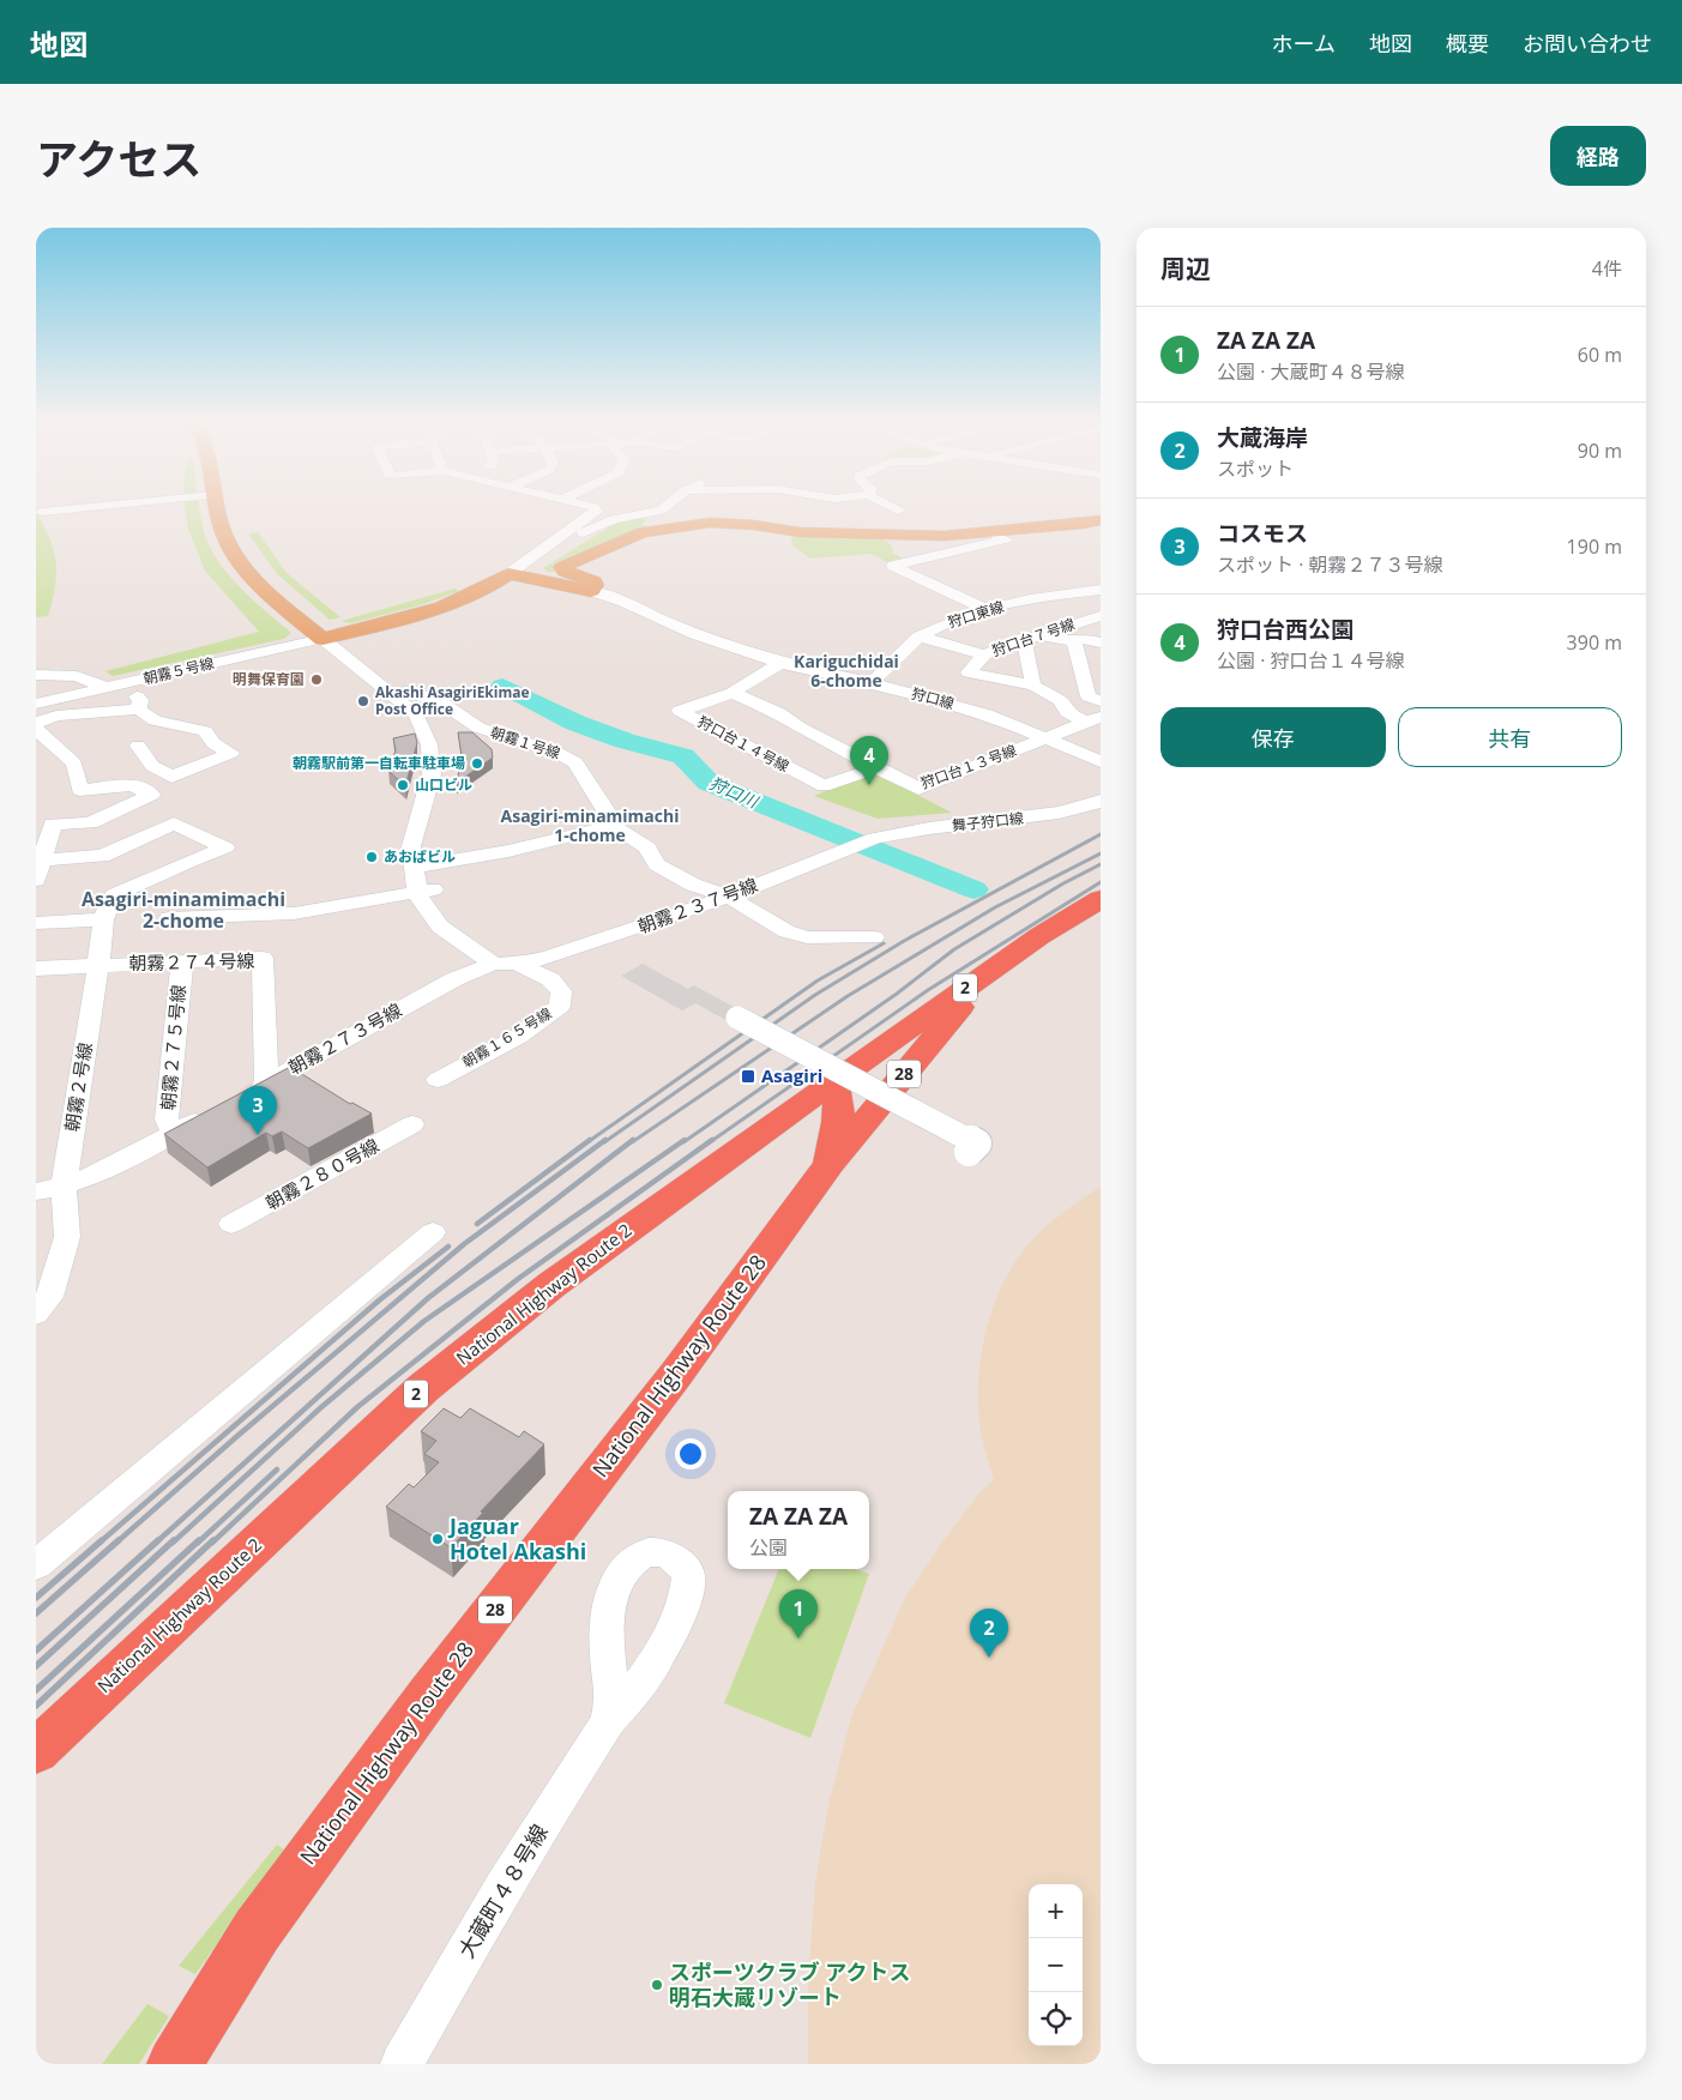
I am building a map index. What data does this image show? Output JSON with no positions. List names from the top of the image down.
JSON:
{
  "streets": {
    "highway": [
      "2",
      "28",
      "National Highway Route 2",
      "National Highway Route 28"
    ],
    "street": [
      "狩口東線",
      "狩口台７号線",
      "朝霧５号線",
      "狩口線",
      "朝霧１号線",
      "狩口台１４号線",
      "狩口台１３号線",
      "舞子狩口線",
      "朝霧２３７号線",
      "朝霧２７４号線",
      "朝霧１６５号線",
      "朝霧２７３号線",
      "朝霧２７５号線",
      "朝霧２号線",
      "朝霧２８０号線",
      "大蔵町４８号線"
    ]
  },
  "crossings": [
    ["狩口東線", "狩口線"],
    ["朝霧５号線", "朝霧１６５号線"],
    ["狩口線", "狩口台１４号線"],
    ["狩口線", "狩口台１３号線"],
    ["朝霧１号線", "朝霧２３７号線"],
    ["朝霧１号線", "朝霧１６５号線"],
    ["狩口台１４号線", "狩口台１３号線"],
    ["舞子狩口線", "朝霧２３７号線"],
    ["朝霧２３７号線", "朝霧１６５号線"],
    ["朝霧２３７号線", "朝霧２７３号線"],
    ["朝霧２７４号線", "朝霧２７３号線"],
    ["朝霧２７４号線", "朝霧２７５号線"],
    ["朝霧２７４号線", "朝霧２号線"],
    ["朝霧１６５号線", "朝霧２７３号線"],
    ["National Highway Route 2", "National Highway Route 28"]
  ],
  "districts": ["Kariguchidai 6-chome", "Asagiri-minamimachi 1-chome", "Asagiri-minamimachi 2-chome"],
  "water": ["狩口川"],
  "places": {
    "other": [
      "明舞保育園",
      "Akashi AsagiriEkimae Post Office",
      "朝霧駅前第一自転車駐車場",
      "山口ビル",
      "あおばビル",
      "Jaguar Hotel Akashi",
      "スポーツクラブ アクトス 明石大蔵リゾート"
    ],
    "transit": ["Asagiri"]
  },
  "page": {
    "header": "地図",
    "nav": [
      "ホーム",
      "地図",
      "概要",
      "お問い合わせ"
    ],
    "title": "アクセス",
    "buttons": [
      "経路",
      ["保存", "共有"]
    ],
    "heading": ["周辺", "4件"],
    "list": [
      {
        "mark": "1",
        "name": "ZA ZA ZA",
        "note": "公園 · 大蔵町４８号線",
        "value": "60 m"
      },
      {
        "mark": "2",
        "name": "大蔵海岸",
        "note": "スポット",
        "value": "90 m"
      },
      {
        "mark": "3",
        "name": "コスモス",
        "note": "スポット · 朝霧２７３号線",
        "value": "190 m"
      },
      {
        "mark": "4",
        "name": "狩口台西公園",
        "note": "公園 · 狩口台１４号線",
        "value": "390 m"
      }
    ],
    "pins": [
      "4",
      "3",
      "1",
      "2"
    ],
    "popup": ["ZA ZA ZA", "公園"],
    "map_buttons": ["+", "−"]
  }
}
